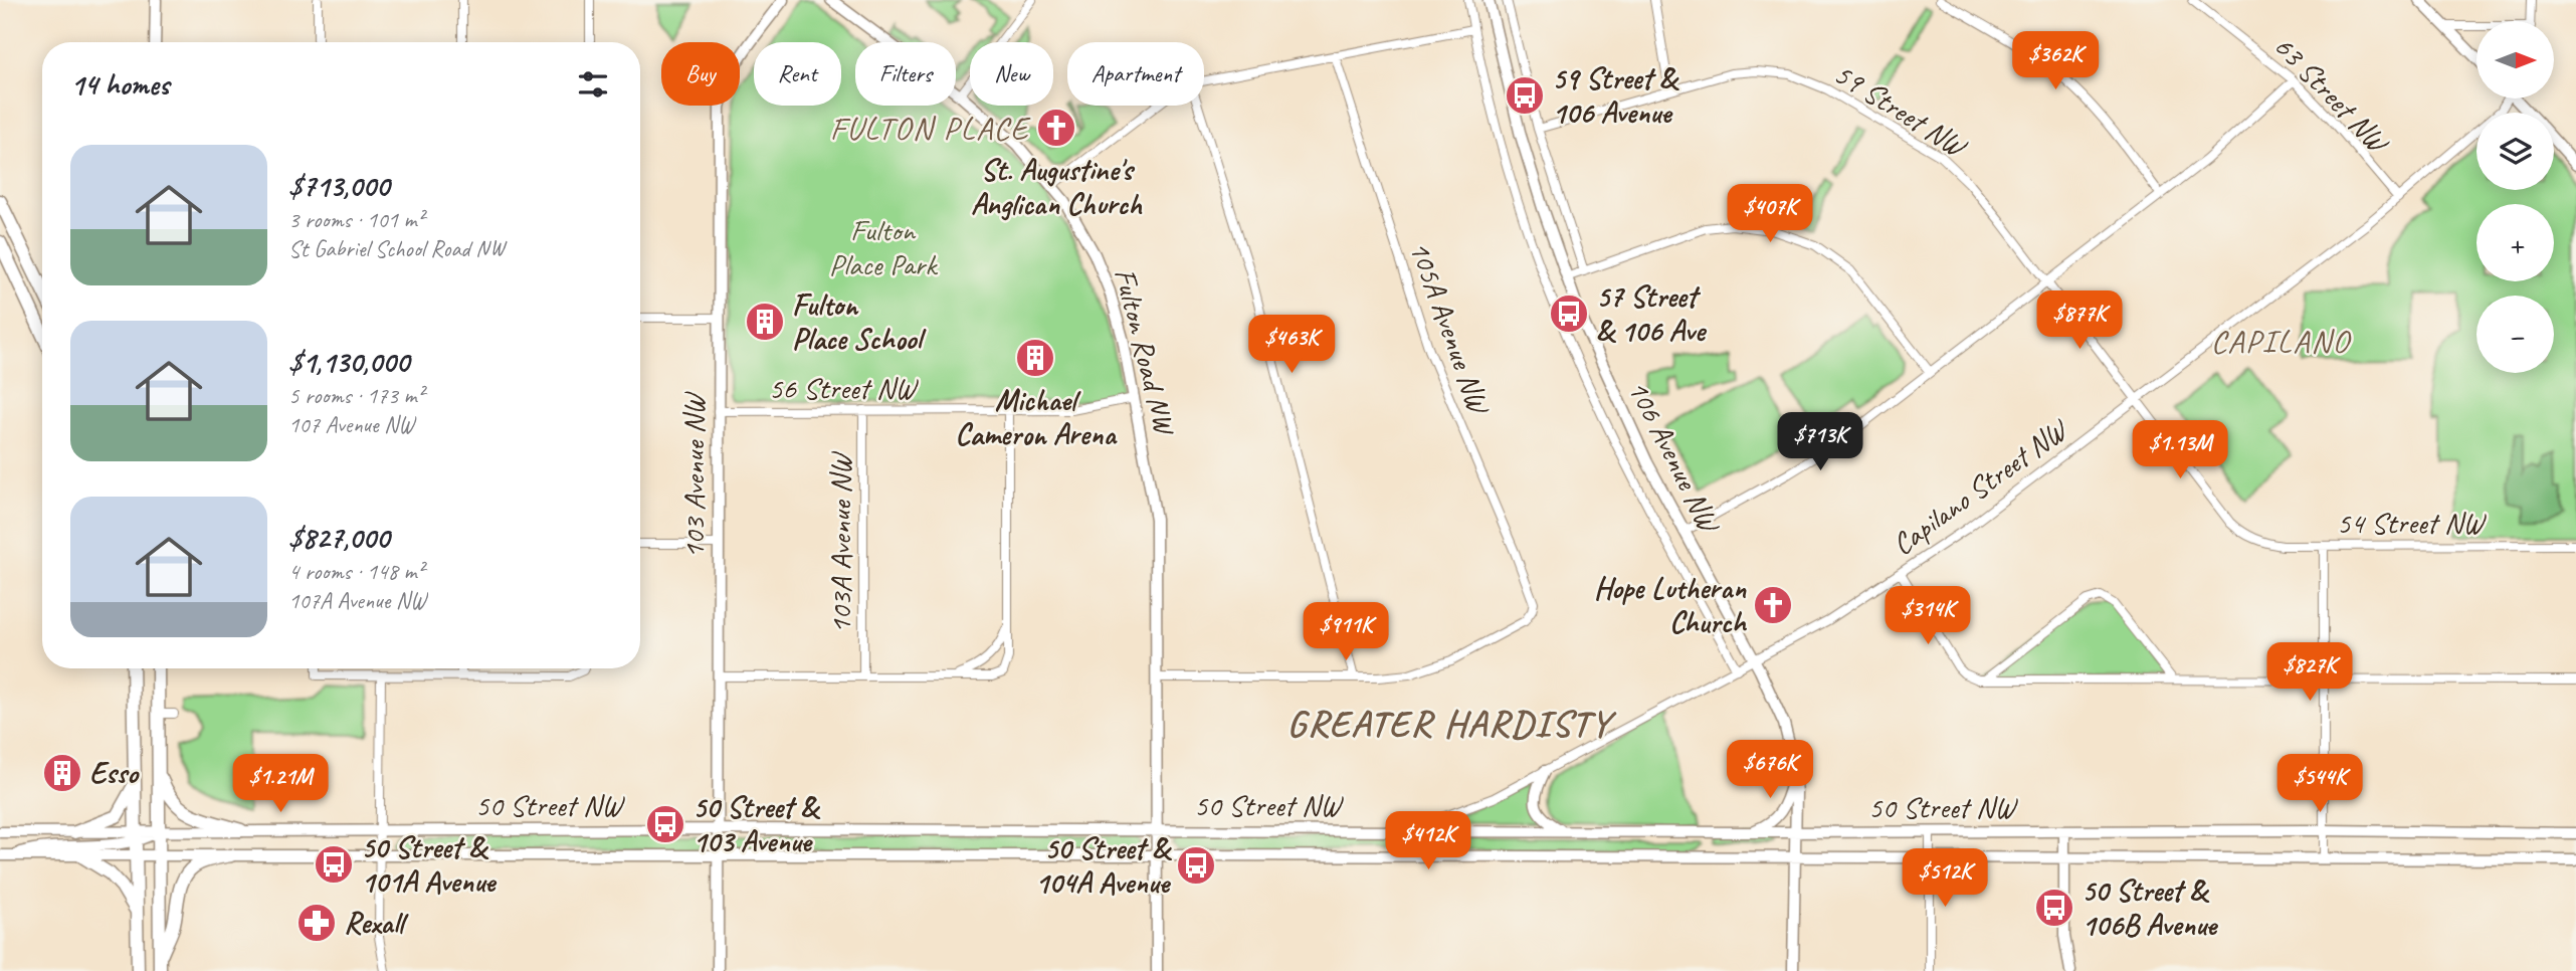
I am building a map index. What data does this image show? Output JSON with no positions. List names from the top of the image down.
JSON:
{
  "streets": {
    "main road": [
      "Fulton Road NW",
      "106 Avenue NW",
      "103 Avenue NW",
      "50 Street NW"
    ],
    "street": [
      "63 Street NW",
      "59 Street NW",
      "105A Avenue NW",
      "56 Street NW",
      "Capilano Street NW",
      "54 Street NW",
      "103A Avenue NW"
    ]
  },
  "crossings": [
    ["63 Street NW", "Capilano Street NW"],
    ["59 Street NW", "Capilano Street NW"],
    ["59 Street NW", "54 Street NW"],
    ["Fulton Road NW", "56 Street NW"],
    ["Fulton Road NW", "50 Street NW"],
    ["56 Street NW", "103 Avenue NW"],
    ["56 Street NW", "103A Avenue NW"],
    ["106 Avenue NW", "Capilano Street NW"],
    ["106 Avenue NW", "50 Street NW"],
    ["103 Avenue NW", "50 Street NW"],
    ["Capilano Street NW", "50 Street NW"]
  ],
  "districts": ["FULTON PLACE", "CAPILANO", "GREATER HARDISTY"],
  "parks": ["Fulton Place Park"],
  "places": {
    "bus stop": [
      "59 Street & 106 Avenue",
      "57 Street & 106 Ave",
      "50 Street & 103 Avenue",
      "50 Street & 101A Avenue",
      "50 Street & 104A Avenue",
      "50 Street & 106B Avenue"
    ],
    "church": ["St. Augustine's Anglican Church", "Hope Lutheran Church"],
    "building": ["Fulton Place School", "Michael Cameron Arena", "Esso"],
    "pharmacy": ["Rexall"]
  },
  "north": "right",
  "page": {
    "map_buttons": ["+", "−"],
    "price": [
      "$362K",
      "$407K",
      "$877K",
      "$463K",
      "$713K",
      "$1.13M",
      "$314K",
      "$911K",
      "$827K",
      "$676K",
      "$1.21M",
      "$544K",
      "$412K",
      "$512K"
    ],
    "chip": [
      "Buy",
      "Rent",
      "Filters",
      "New",
      "Apartment"
    ],
    "heading": "14 homes",
    "list": [
      {
        "name": "$713,000",
        "note": "3 rooms · 101 m² · St Gabriel School Road NW"
      },
      {
        "name": "$1,130,000",
        "note": "5 rooms · 173 m² · 107 Avenue NW"
      },
      {
        "name": "$827,000",
        "note": "4 rooms · 148 m² · 107A Avenue NW"
      }
    ]
  }
}
